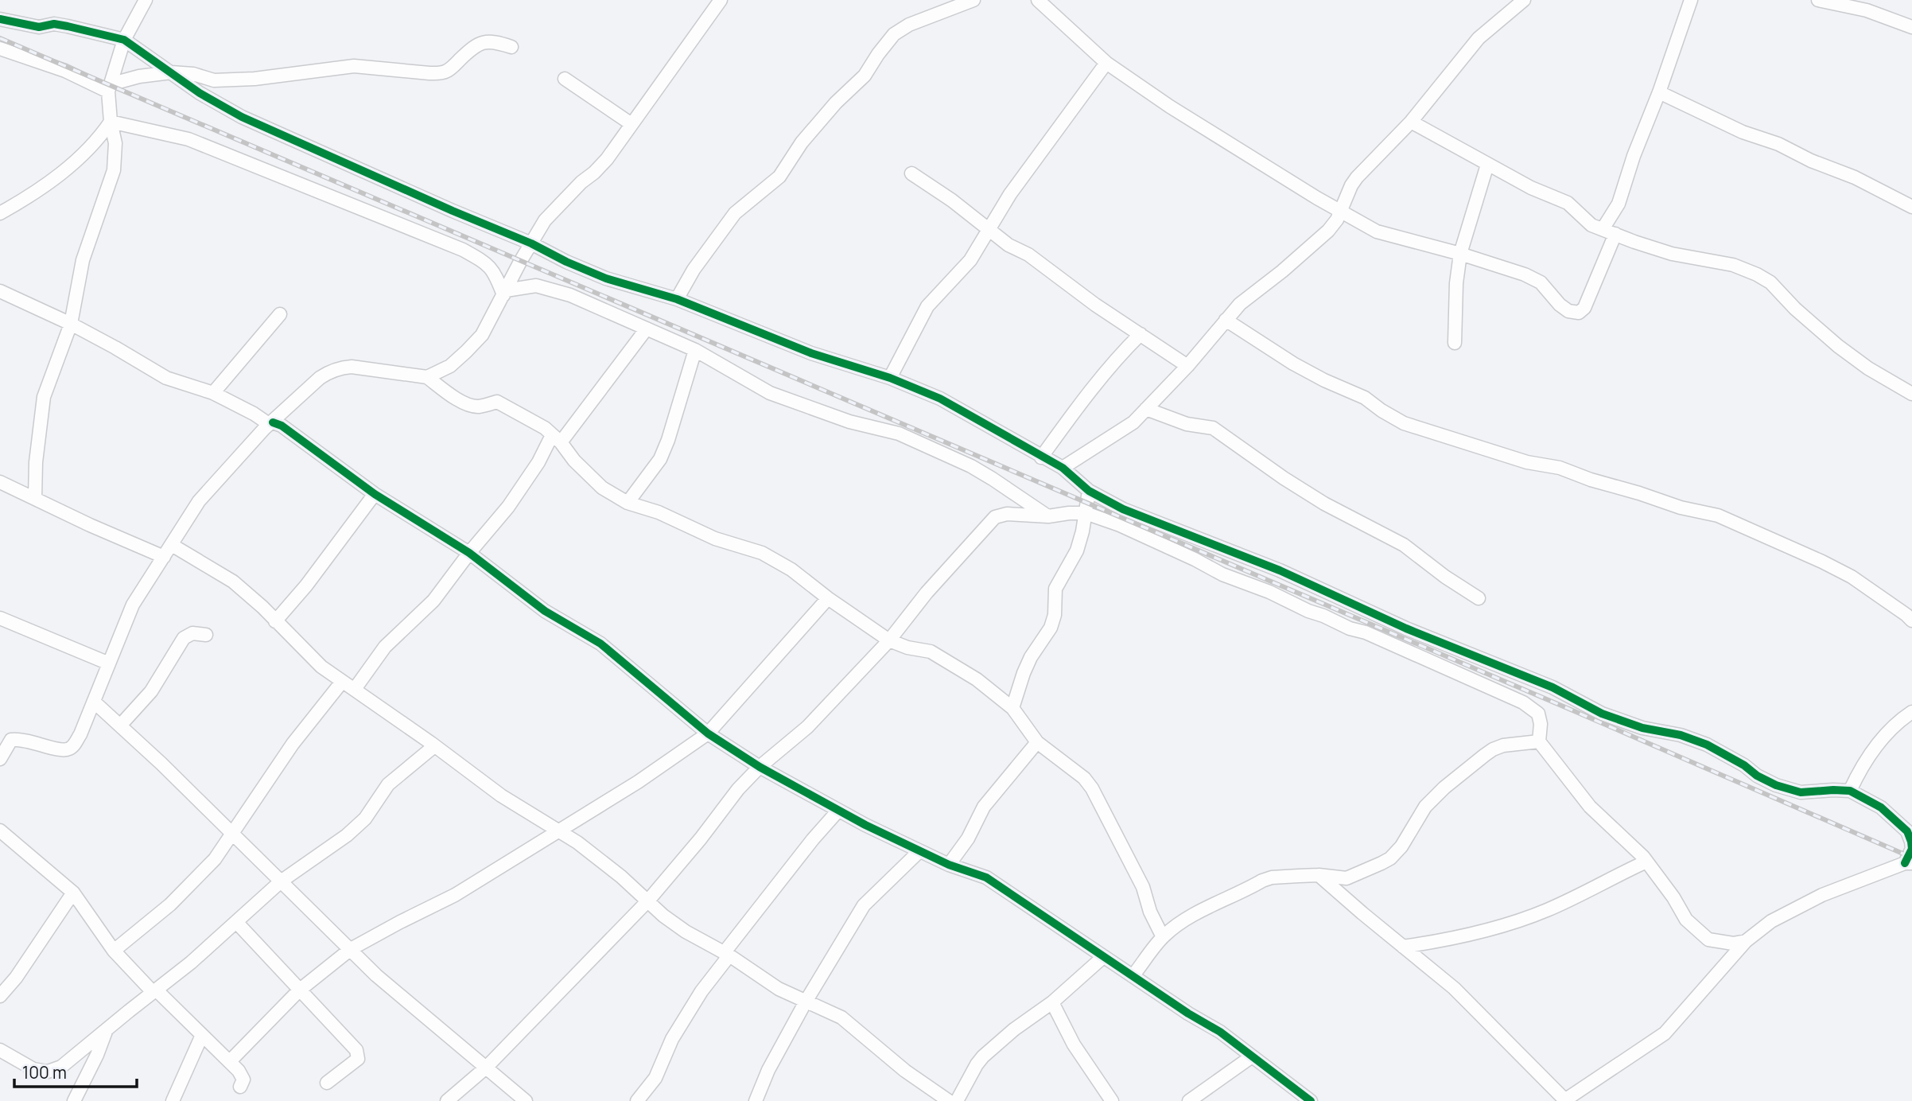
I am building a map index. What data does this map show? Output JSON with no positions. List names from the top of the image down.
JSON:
{
  "scale_bar": "100 m"
}
